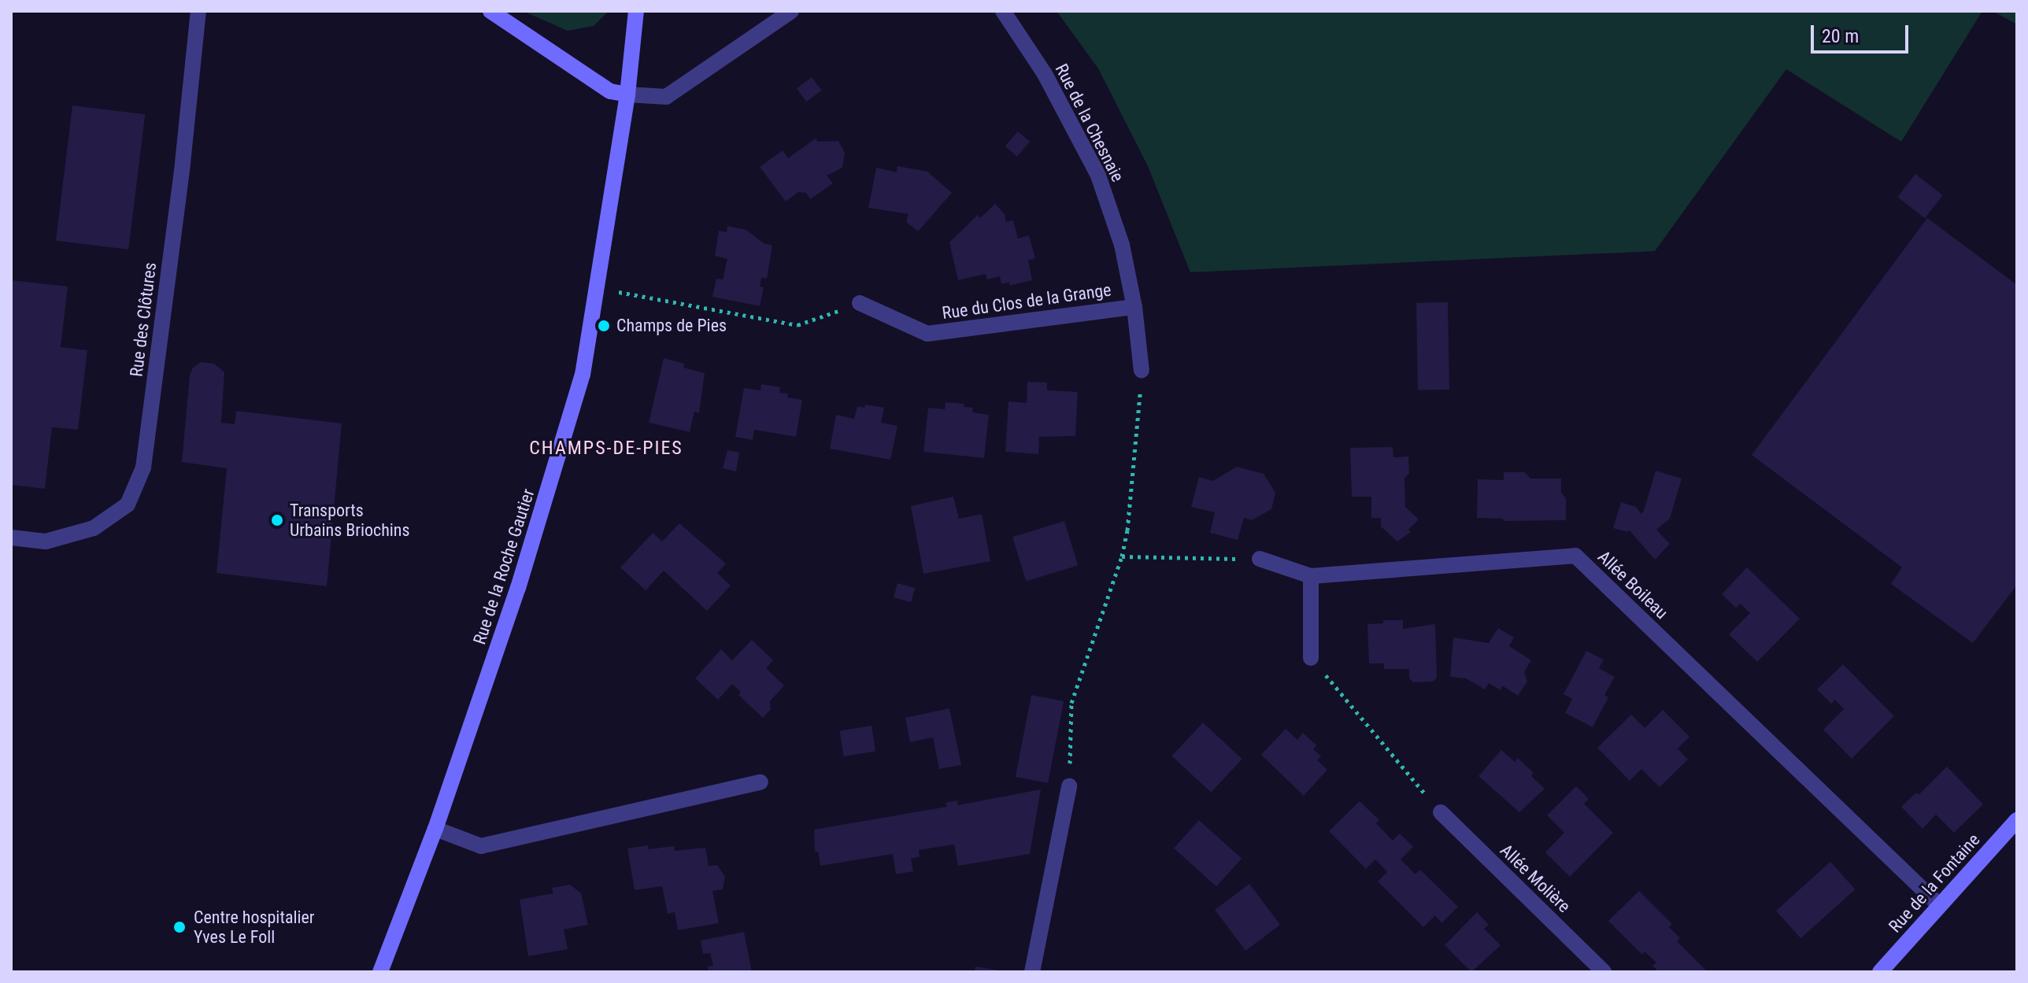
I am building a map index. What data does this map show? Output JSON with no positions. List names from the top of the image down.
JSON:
{
  "streets": {
    "street": [
      "Rue de la Chesnaie",
      "Rue du Clos de la Grange",
      "Rue des Clôtures",
      "Rue de la Roche Gautier",
      "Allée Boileau",
      "Allée Molière",
      "Rue de la Fontaine"
    ]
  },
  "crossings": [
    ["Rue de la Chesnaie", "Rue du Clos de la Grange"],
    ["Allée Boileau", "Rue de la Fontaine"]
  ],
  "districts": ["CHAMPS-DE-PIES"],
  "places": ["Champs de Pies", "Transports Urbains Briochins", "Centre hospitalier Yves Le Foll"],
  "scale_bar": "20 m"
}
